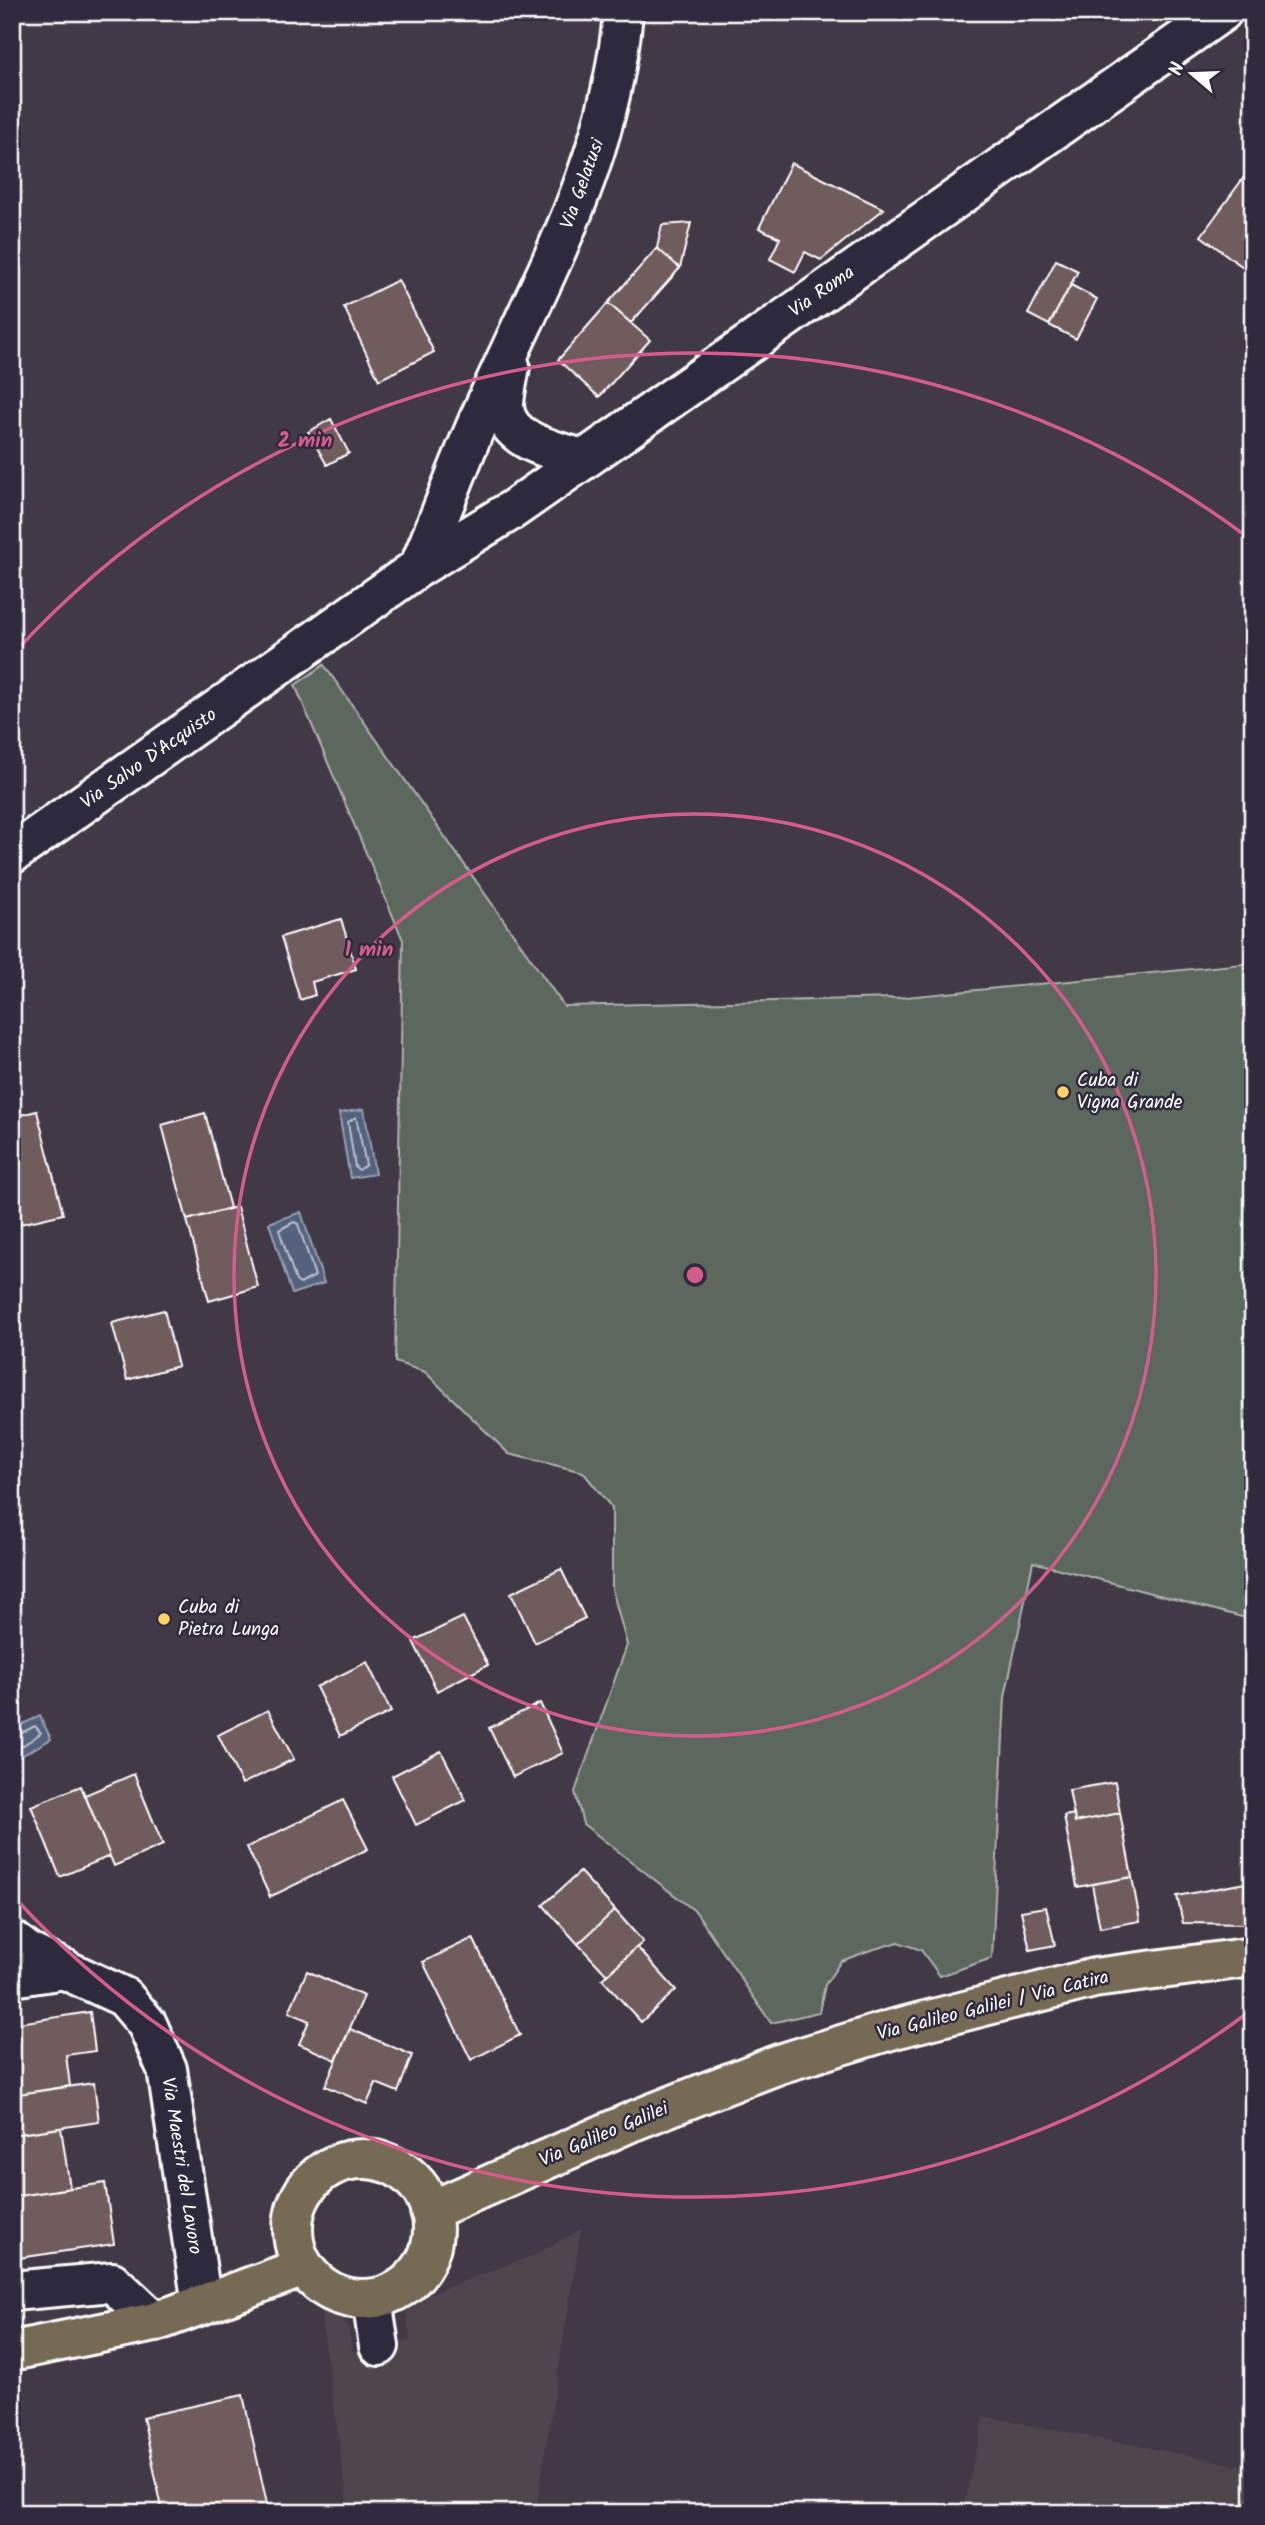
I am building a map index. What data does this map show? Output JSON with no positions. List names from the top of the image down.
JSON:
{
  "streets": {
    "main road": ["Via Galileo Galilei / Via Catira", "Via Galileo Galilei"],
    "street": [
      "Via Gelatusi",
      "Via Roma",
      "Via Salvo D'Acquisto",
      "Via Maestri del Lavoro"
    ]
  },
  "crossings": [
    ["Via Roma", "Via Salvo D'Acquisto"],
    ["Via Galileo Galilei / Via Catira", "Via Galileo Galilei"]
  ],
  "places": ["Cuba di Vigna Grande", "Cuba di Pietra Lunga"],
  "north": "left",
  "rings": ["2 min", "1 min"]
}
